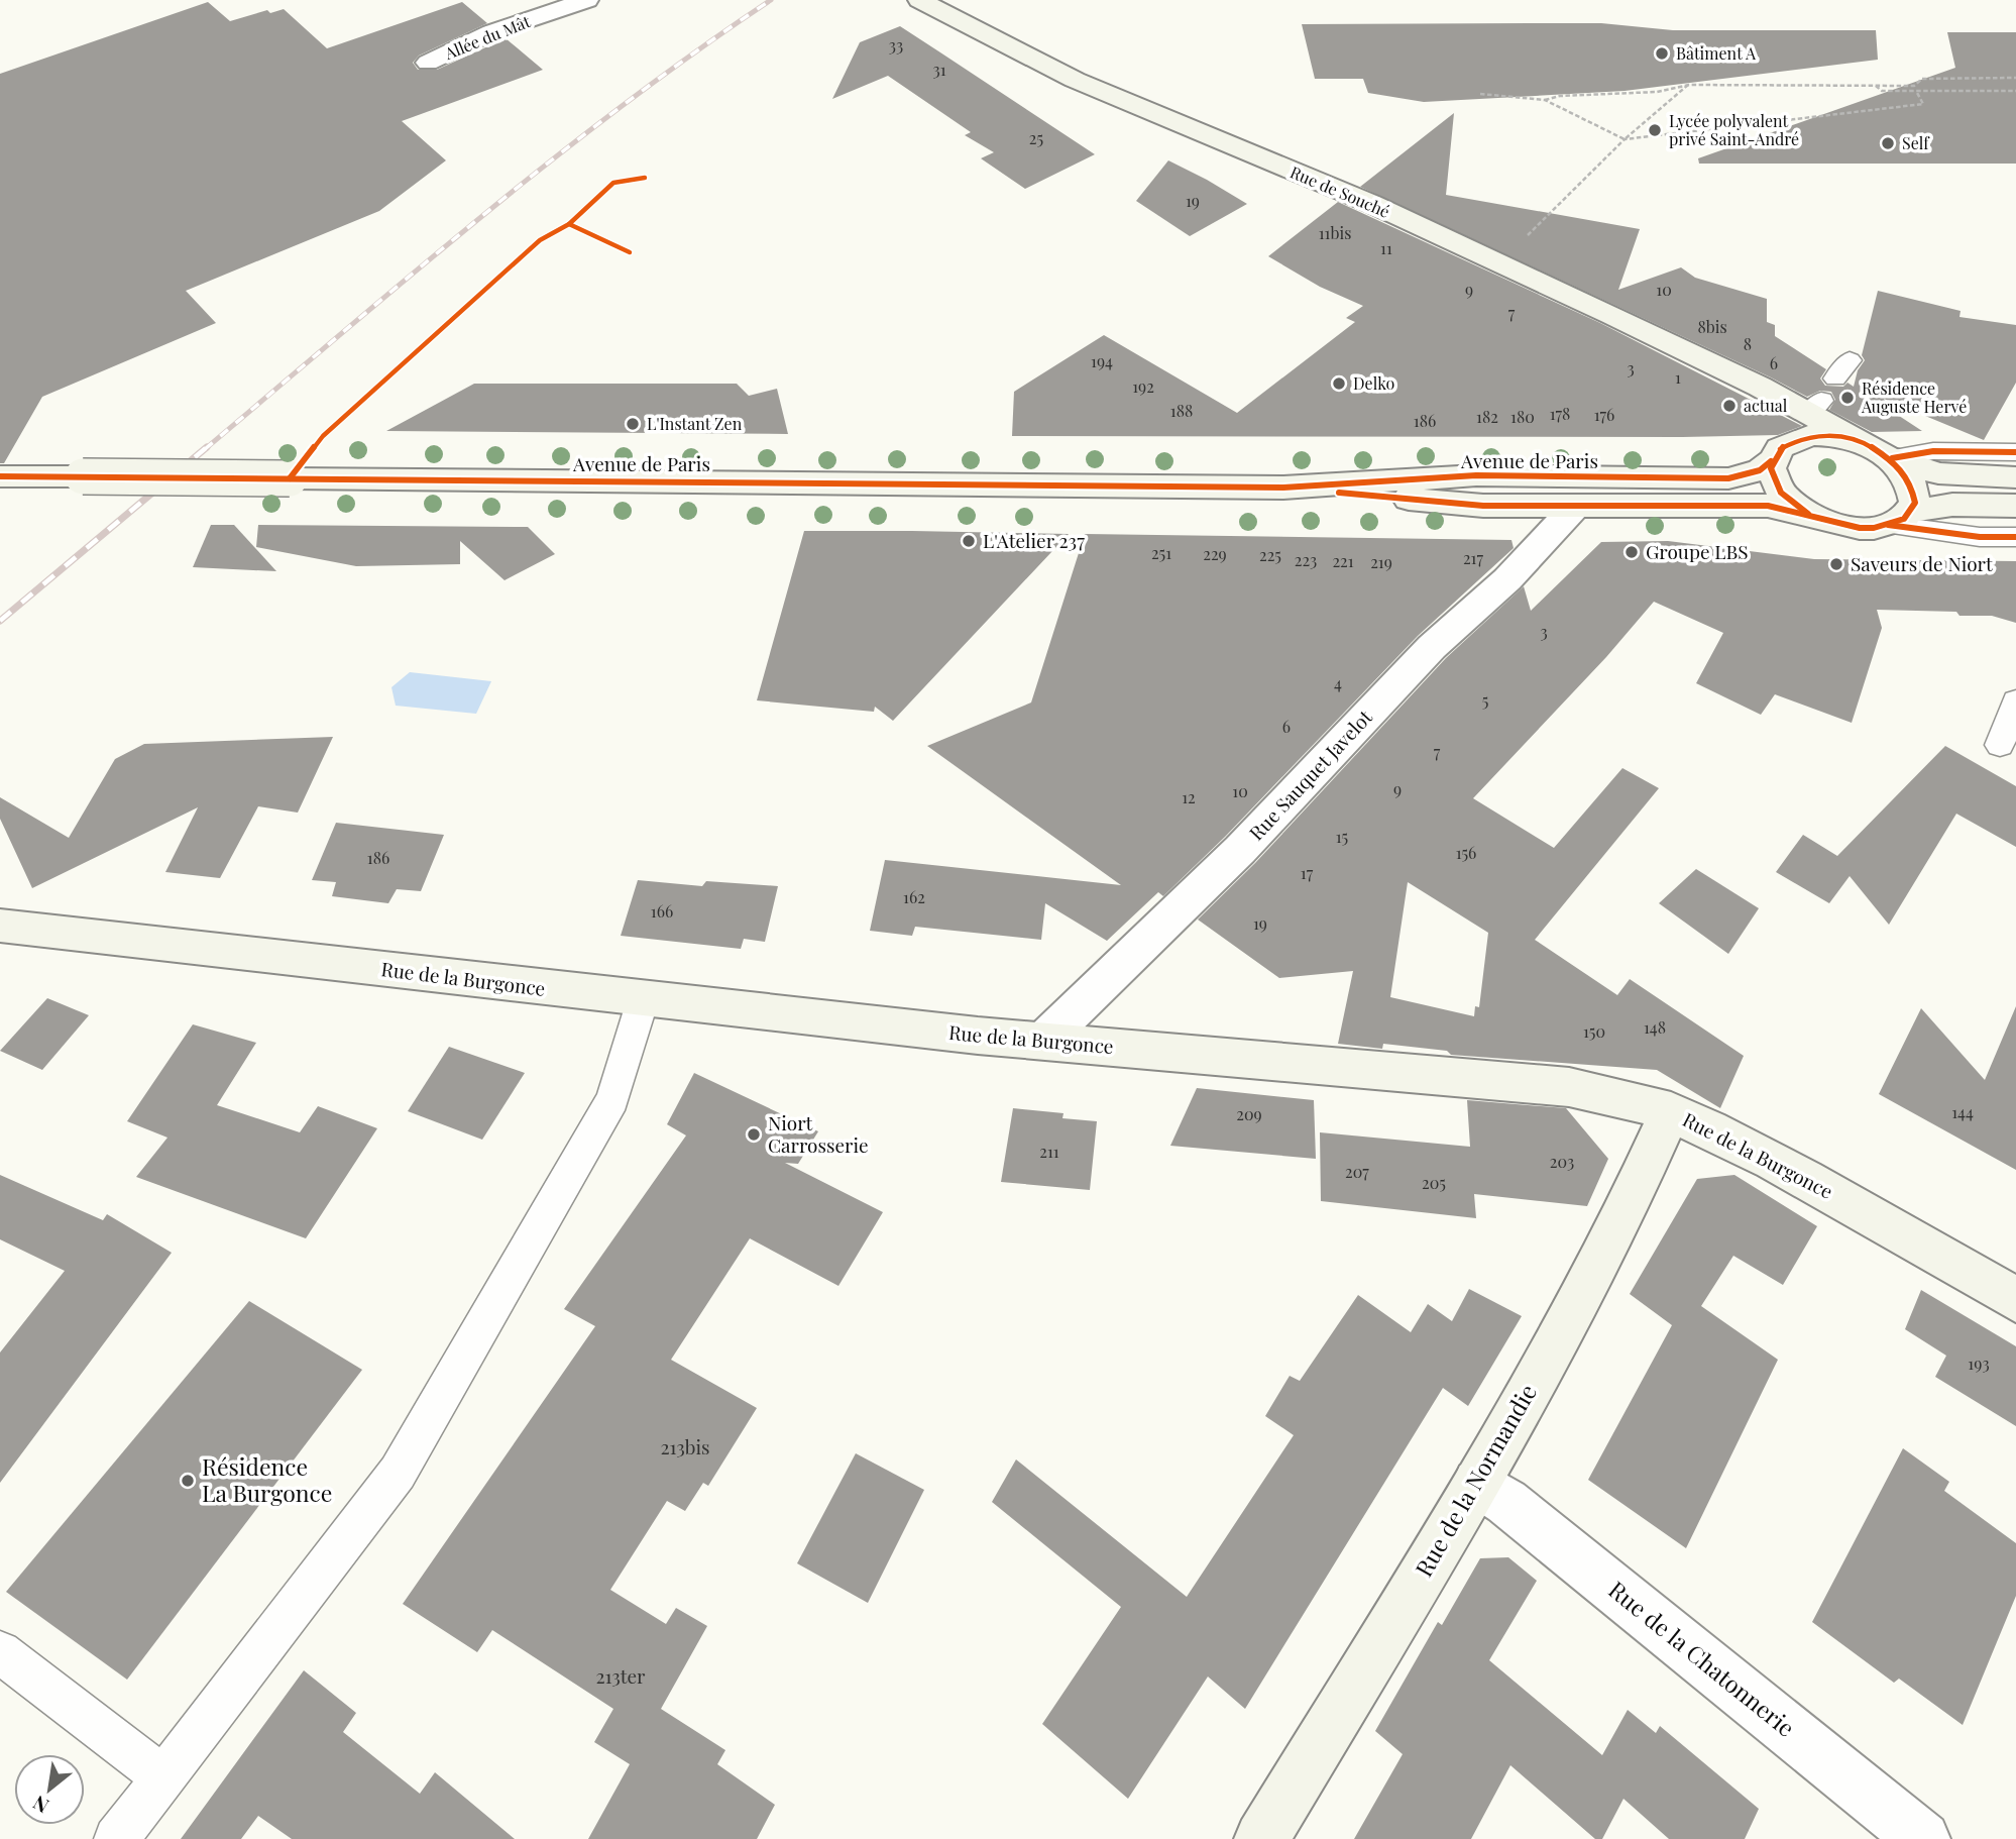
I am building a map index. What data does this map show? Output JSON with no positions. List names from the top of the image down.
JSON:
{
  "streets": {
    "street": [
      "Allée du Mât",
      "Rue de Souché",
      "Avenue de Paris",
      "Rue Sauquet Javelot",
      "Rue de la Burgonce",
      "Rue de la Normandie",
      "Rue de la Chatonnerie"
    ]
  },
  "crossings": [
    ["Rue de Souché", "Avenue de Paris"],
    ["Avenue de Paris", "Rue Sauquet Javelot"],
    ["Rue Sauquet Javelot", "Rue de la Burgonce"],
    ["Rue de la Burgonce", "Rue de la Normandie"],
    ["Rue de la Normandie", "Rue de la Chatonnerie"]
  ],
  "places": [
    "Bâtiment A",
    "Lycée polyvalent privé Saint-André",
    "Self",
    "Delko",
    "Résidence Auguste Hervé",
    "actual",
    "L'Instant Zen",
    "L'Atelier 237",
    "Groupe LBS",
    "Saveurs de Niort",
    "Niort Carrosserie",
    "Résidence La Burgonce"
  ],
  "house_numbers": [
    "33",
    "31",
    "25",
    "19",
    "11bis",
    "11",
    "9",
    "10",
    "7",
    "8bis",
    "8",
    "194",
    "6",
    "3",
    "1",
    "192",
    "188",
    "178",
    "176",
    "182",
    "180",
    "186",
    "251",
    "229",
    "225",
    "217",
    "223",
    "221",
    "219",
    "3",
    "4",
    "5",
    "6",
    "7",
    "9",
    "10",
    "12",
    "15",
    "156",
    "186",
    "17",
    "162",
    "166",
    "19",
    "148",
    "150",
    "144",
    "209",
    "211",
    "203",
    "207",
    "205",
    "193",
    "213bis",
    "213ter"
  ],
  "north": "bottom left"
}
